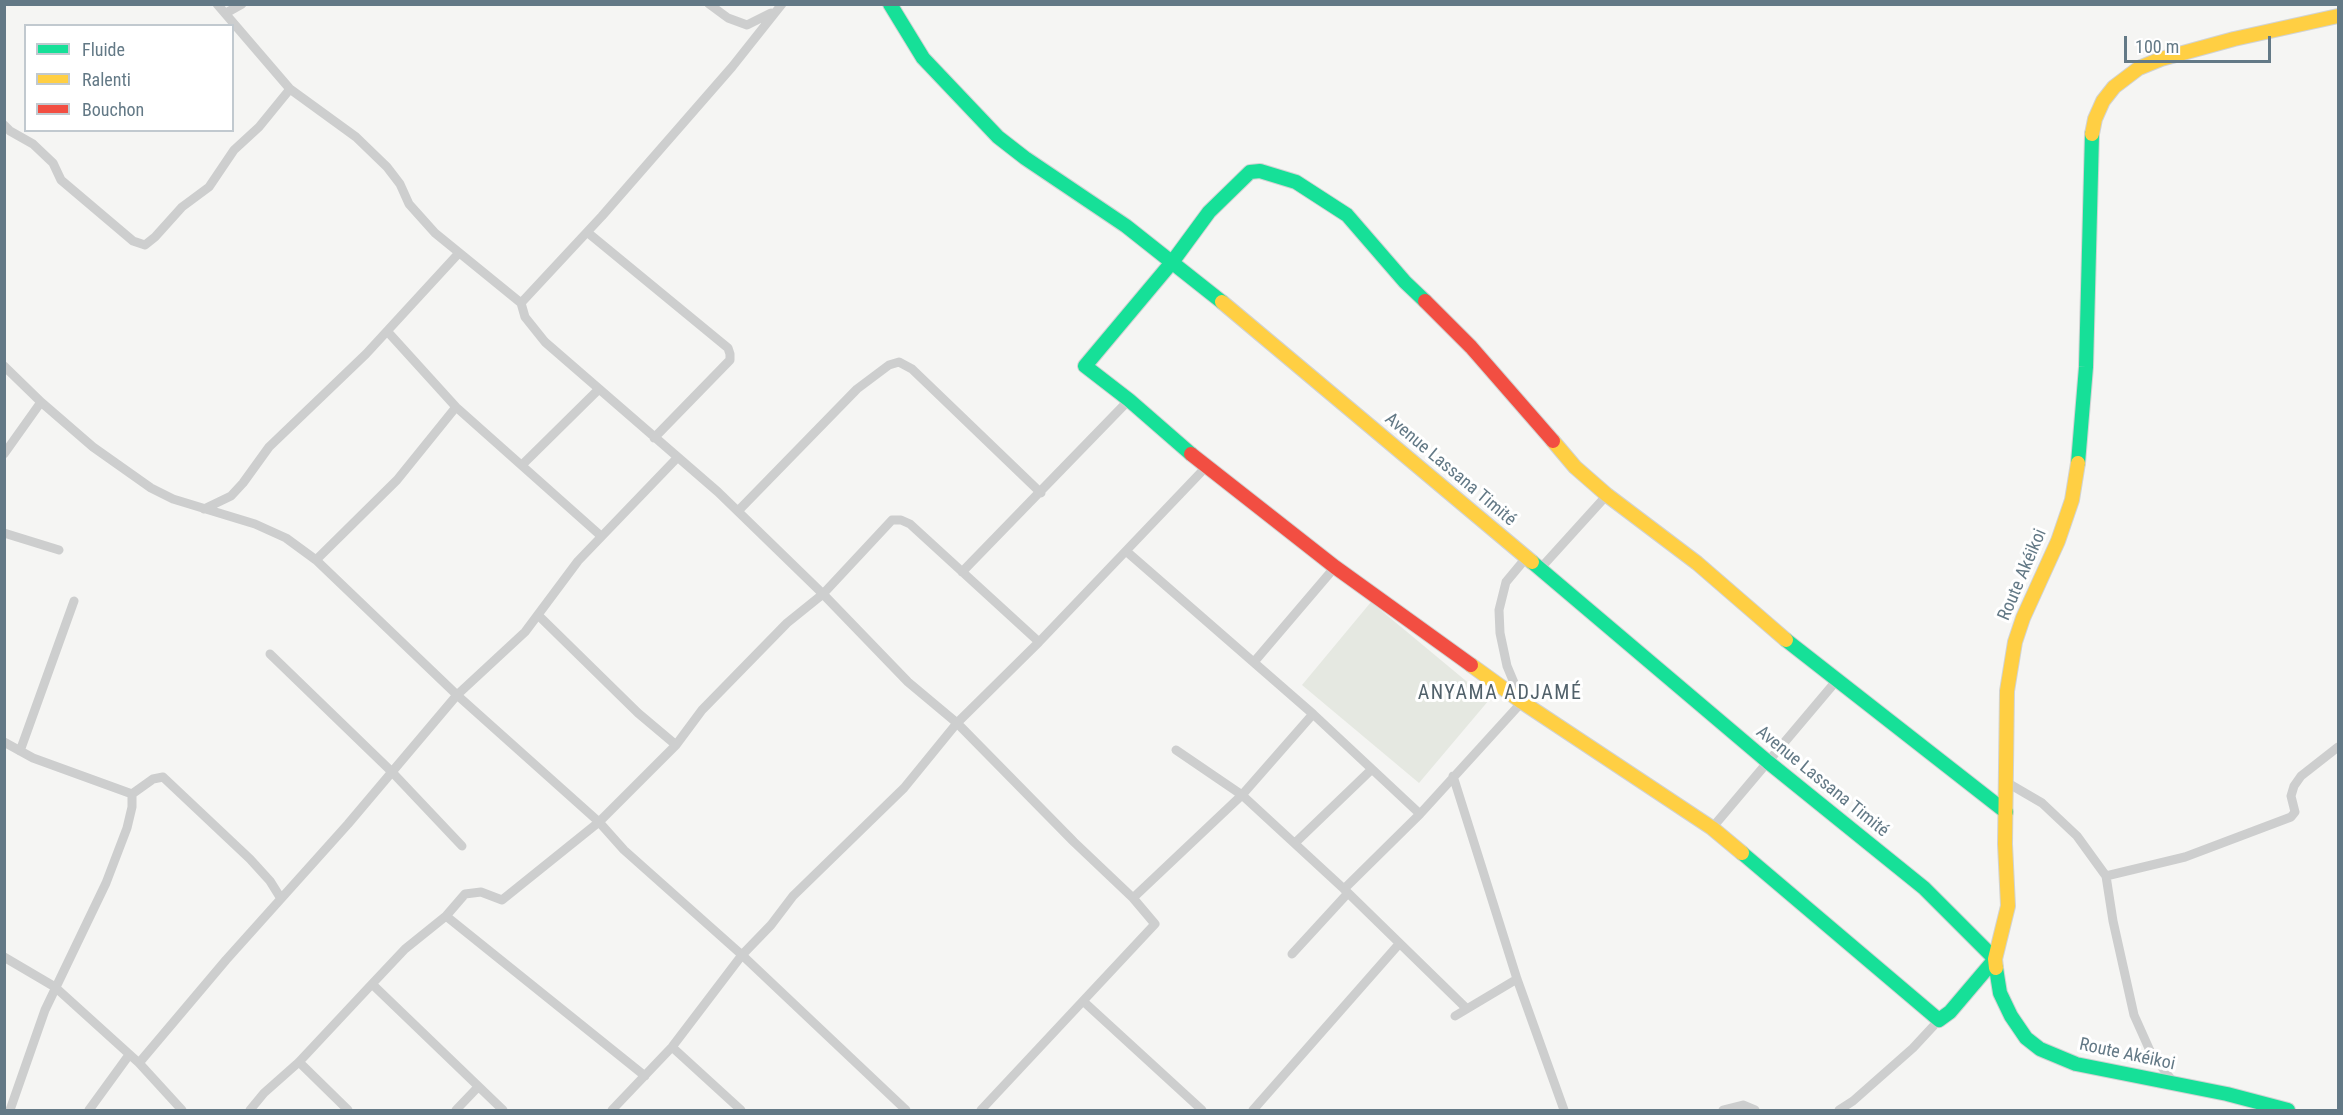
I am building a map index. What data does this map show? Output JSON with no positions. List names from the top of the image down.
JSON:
{
  "streets": {
    "street": ["Avenue Lassana Timité", "Route Akéikoi"]
  },
  "crossings": [
    ["Avenue Lassana Timité", "Route Akéikoi"]
  ],
  "districts": ["ANYAMA ADJAMÉ"],
  "legend": ["Fluide", "Ralenti", "Bouchon"],
  "scale_bar": "100 m"
}
